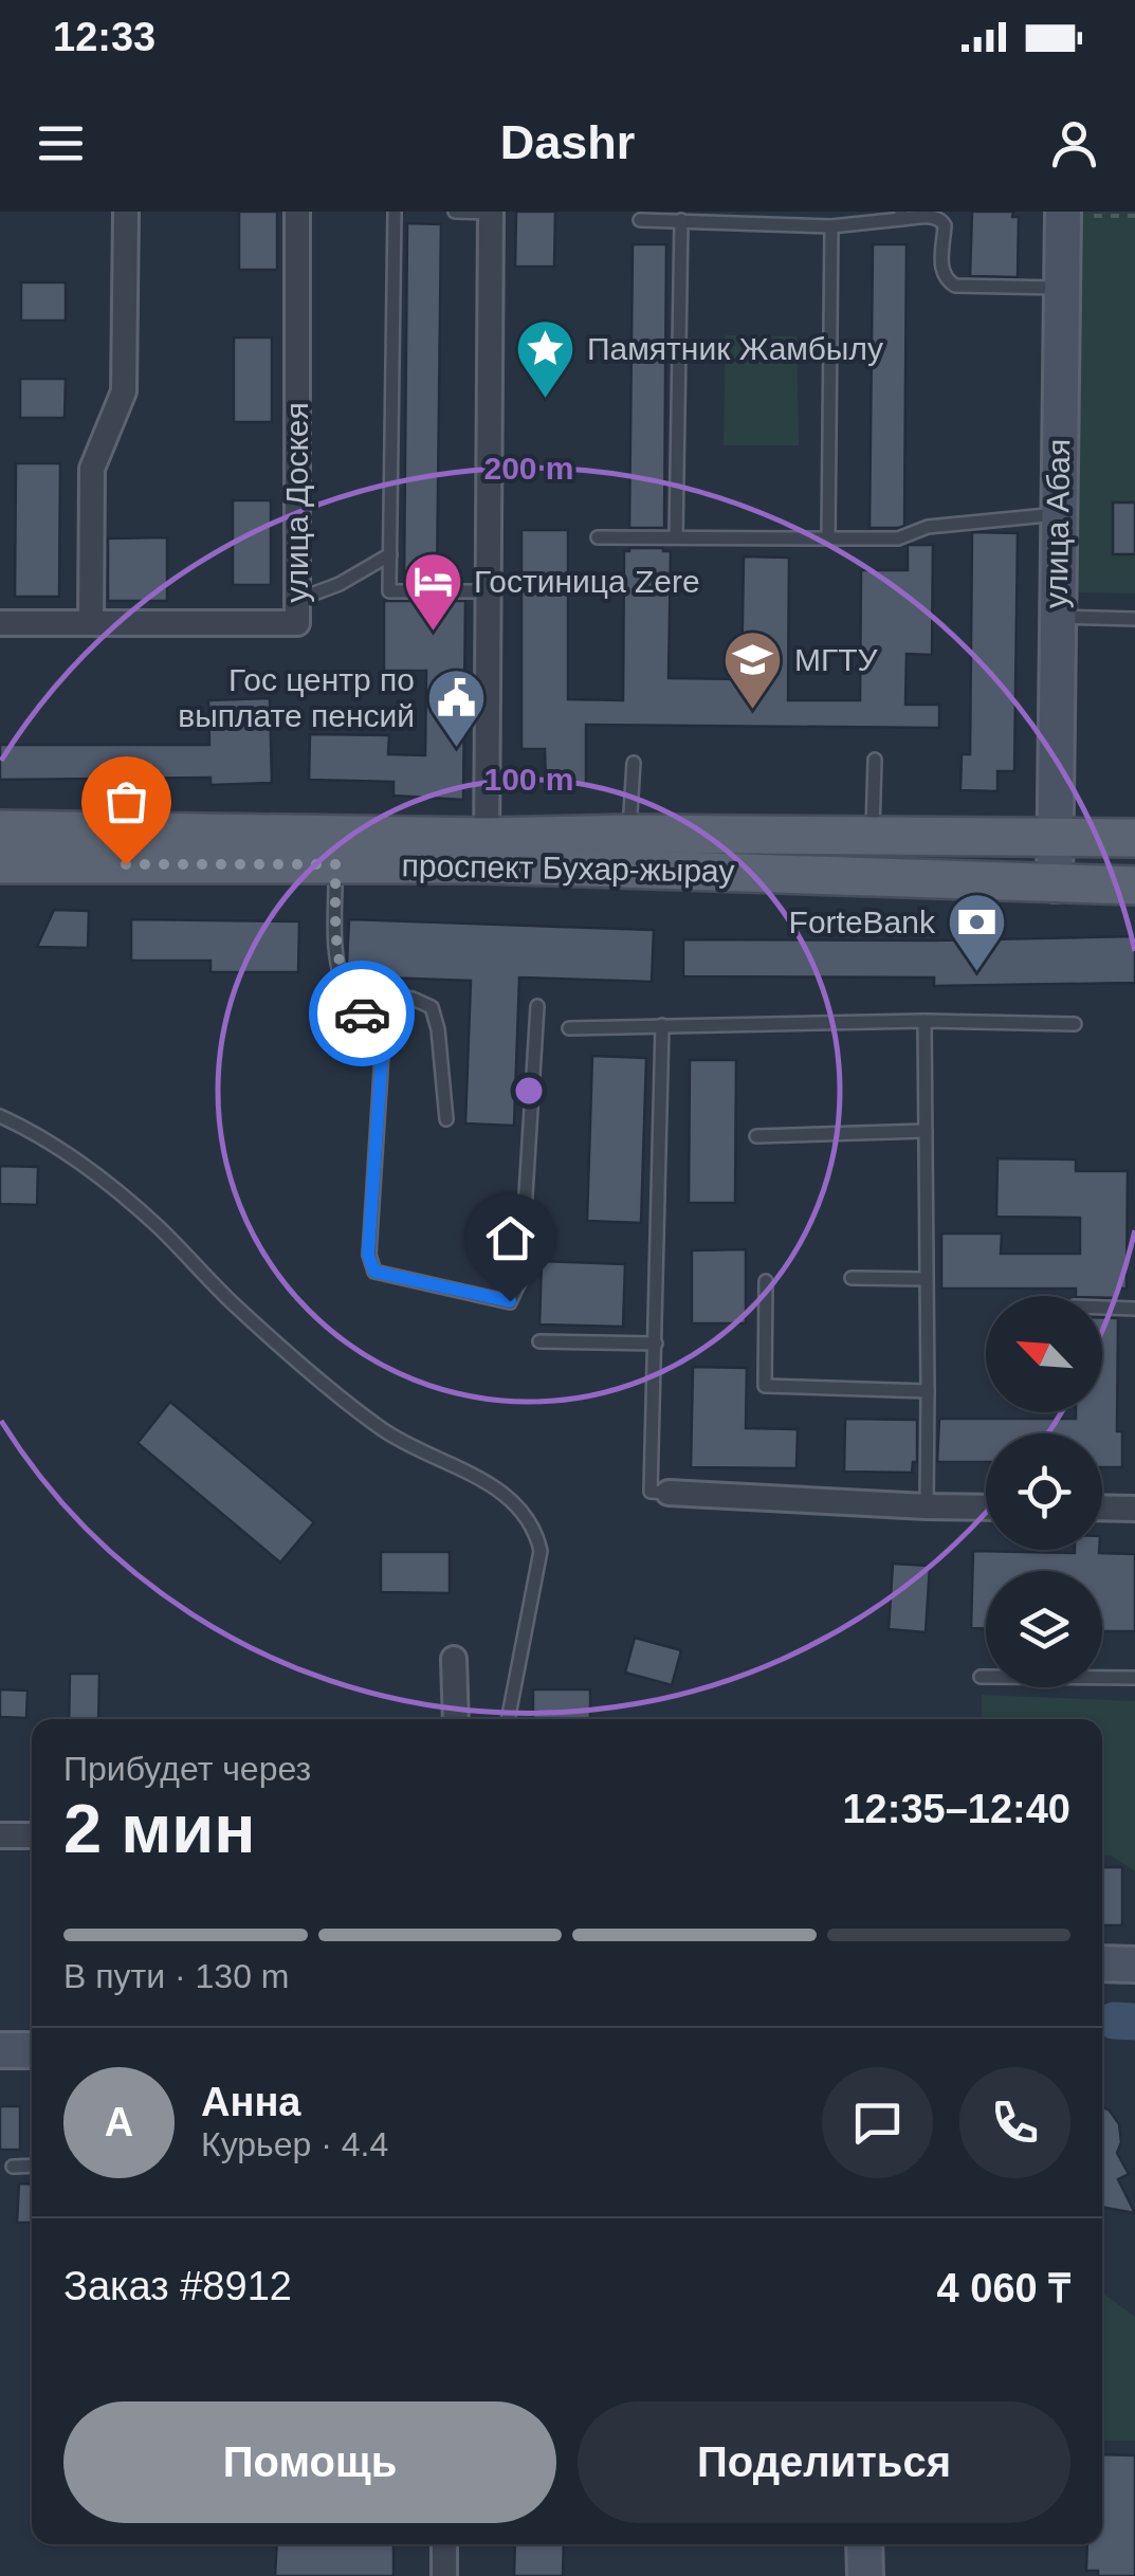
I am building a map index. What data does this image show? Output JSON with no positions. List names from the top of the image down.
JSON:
{
  "streets": {
    "main road": ["улица Абая", "проспект Бухар-жырау"],
    "street": ["улица Доскея"]
  },
  "crossings": [
    ["улица Абая", "проспект Бухар-жырау"]
  ],
  "places": {
    "place": ["Памятник Жамбылу"],
    "hotel": ["Гостиница Zere"],
    "school or university": ["МГТУ"],
    "public building": ["Гос центр по выплате пенсий"],
    "bank": ["ForteBank"]
  },
  "north": "top left",
  "page": {
    "status": "12:33",
    "header": "Dashr",
    "heading": ["2 мин", "Прибудет через", "12:35–12:40"],
    "panel": [
      "Анна",
      "Курьер · 4.4",
      "Заказ #8912",
      "4 060 ₸"
    ],
    "bar": "В пути · 130 m",
    "round": "А",
    "buttons": ["Помощь", "Поделиться"]
  },
  "rings": ["200 m", "100 m"]
}
